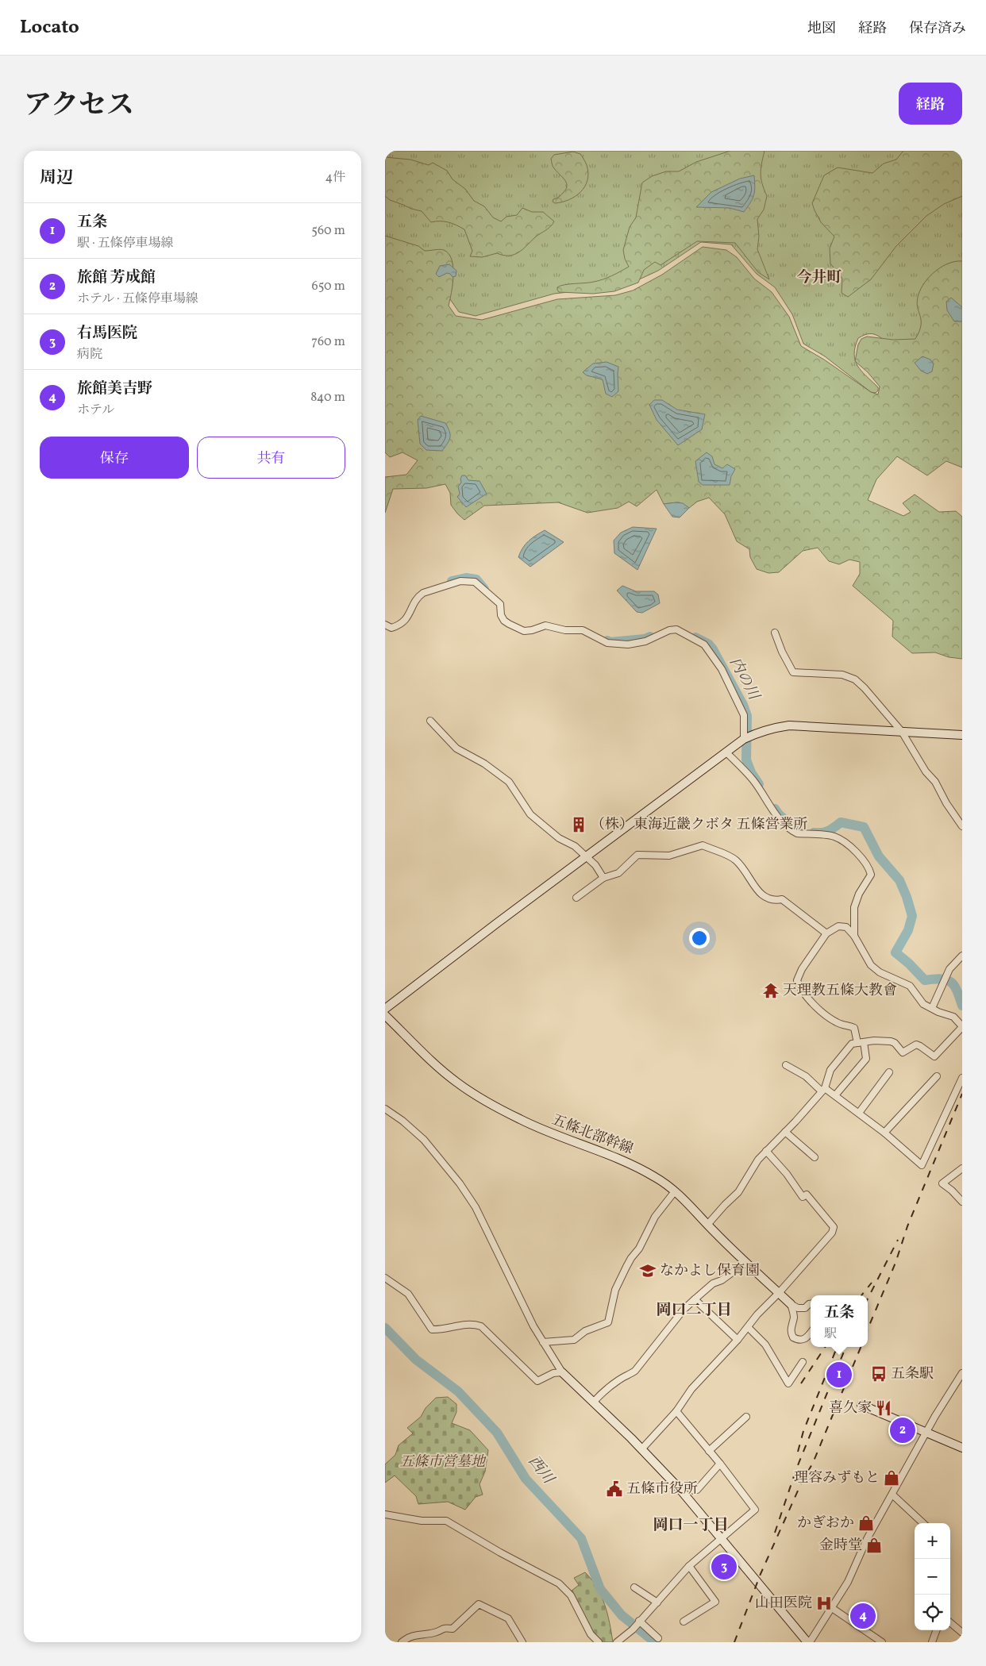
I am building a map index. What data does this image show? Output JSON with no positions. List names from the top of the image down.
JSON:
{
  "streets": {
    "street": ["五條北部幹線"]
  },
  "districts": ["今井町", "岡口二丁目", "岡口一丁目"],
  "water": ["内の川", "西川"],
  "parks": ["五條市営墓地"],
  "places": {
    "building": ["（株）東海近畿クボタ 五條営業所"],
    "temple": ["天理教五條大教會"],
    "school or university": ["なかよし保育園"],
    "bus stop": ["五条駅"],
    "restaurant": ["喜久家"],
    "shop": ["理容みずもと", "かぎおか", "金時堂"],
    "public building": ["五條市役所"],
    "hospital": ["山田医院"]
  },
  "page": {
    "header": "Locato",
    "nav": ["地図", "経路", "保存済み"],
    "title": "アクセス",
    "buttons": [
      "経路",
      ["保存", "共有"]
    ],
    "heading": ["周辺", "4件"],
    "list": [
      {
        "mark": "1",
        "name": "五条",
        "note": "駅 · 五條停車場線",
        "value": "560 m"
      },
      {
        "mark": "2",
        "name": "旅館 芳成館",
        "note": "ホテル · 五條停車場線",
        "value": "650 m"
      },
      {
        "mark": "3",
        "name": "右馬医院",
        "note": "病院",
        "value": "760 m"
      },
      {
        "mark": "4",
        "name": "旅館美吉野",
        "note": "ホテル",
        "value": "840 m"
      }
    ],
    "popup": ["五条", "駅"],
    "pins": [
      "1",
      "2",
      "3",
      "4"
    ],
    "map_buttons": ["+", "−"]
  }
}
